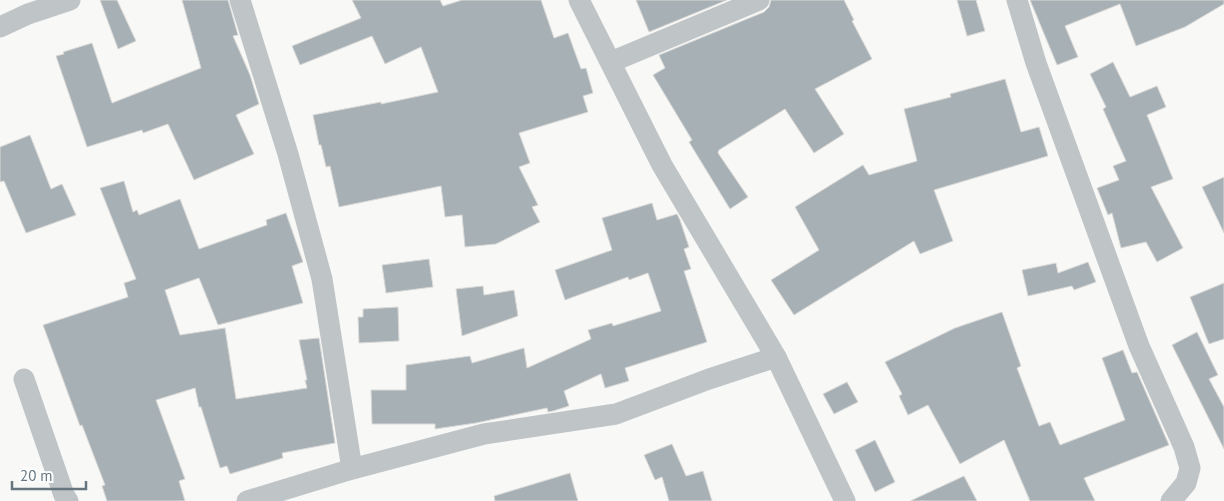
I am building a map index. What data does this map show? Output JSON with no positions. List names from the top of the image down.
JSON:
{
  "scale_bar": "20 m"
}
